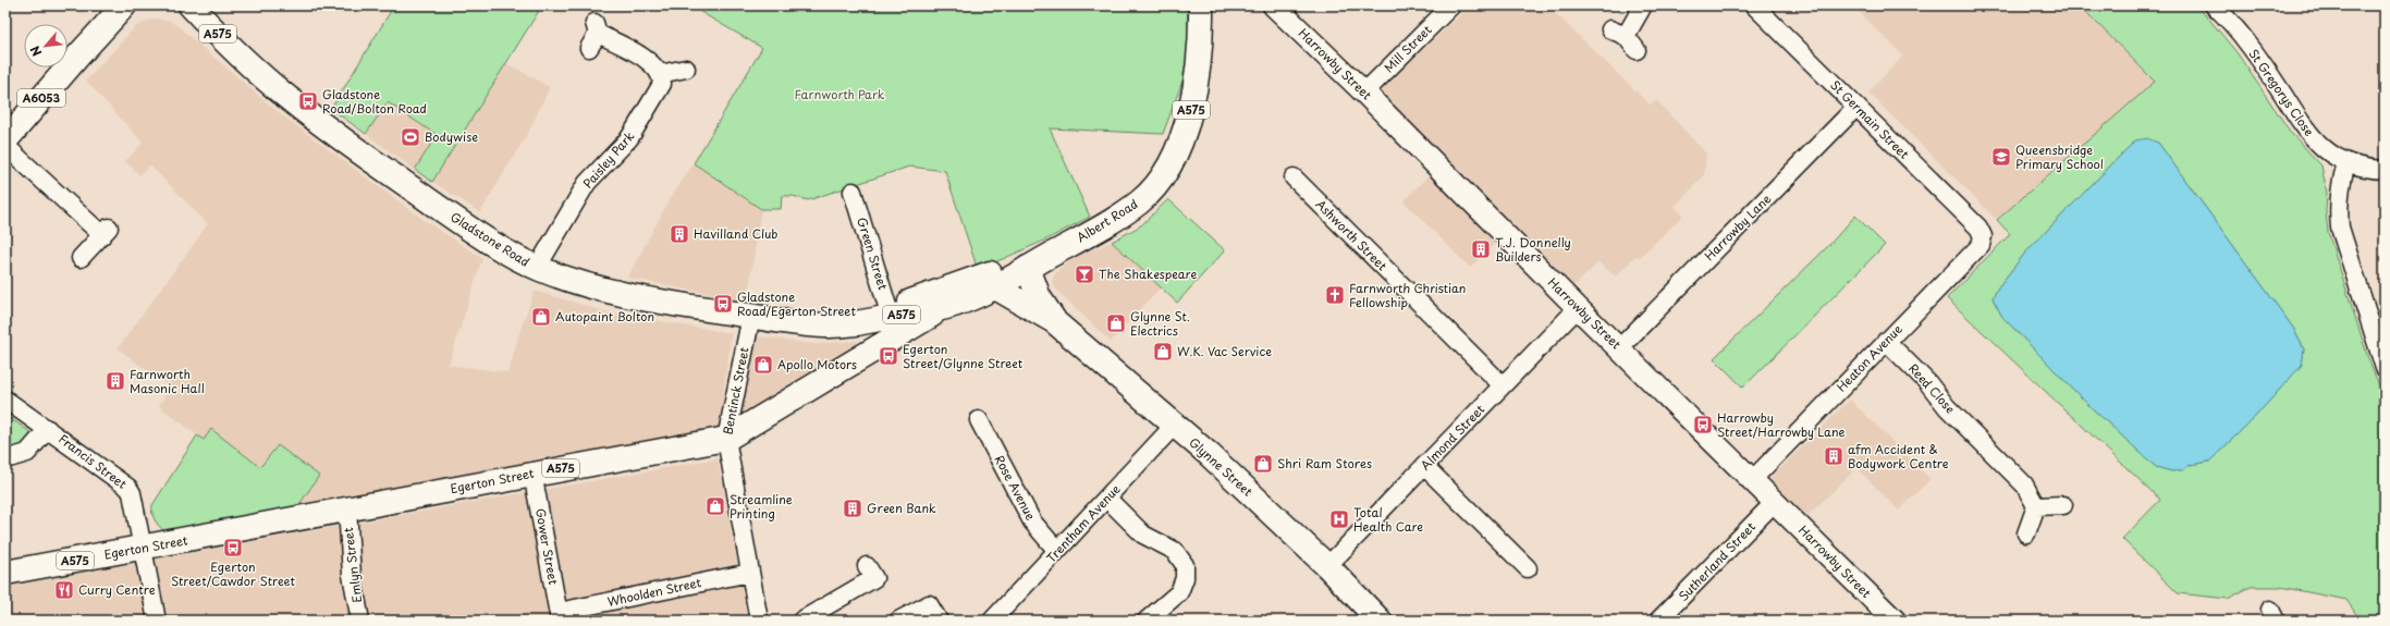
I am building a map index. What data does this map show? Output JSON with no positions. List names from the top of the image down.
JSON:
{
  "streets": {
    "main road": [
      "A575",
      "A6053",
      "Albert Road",
      "Gladstone Road",
      "Glynne Street",
      "Egerton Street"
    ],
    "street": [
      "Mill Street",
      "Harrowby Street",
      "St Gregorys Close",
      "St Germain Street",
      "Paisley Park",
      "Harrowby Lane",
      "Ashworth Street",
      "Green Street",
      "Heaton Avenue",
      "Reed Close",
      "Bentinck Street",
      "Almond Street",
      "Francis Street",
      "Rose Avenue",
      "Trentham Avenue",
      "Gower Street",
      "Sutherland Street",
      "Emlyn Street",
      "Whoolden Street"
    ]
  },
  "crossings": [
    ["A575", "Albert Road"],
    ["A575", "Gladstone Road"],
    ["A575", "Glynne Street"],
    ["A575", "Egerton Street"],
    ["Mill Street", "Harrowby Street"],
    ["Harrowby Street", "Harrowby Lane"],
    ["Harrowby Street", "Heaton Avenue"],
    ["Harrowby Street", "Almond Street"],
    ["Harrowby Street", "Sutherland Street"],
    ["St Germain Street", "Harrowby Lane"],
    ["St Germain Street", "Heaton Avenue"],
    ["Paisley Park", "Gladstone Road"],
    ["Albert Road", "Gladstone Road"],
    ["Albert Road", "Glynne Street"],
    ["Ashworth Street", "Almond Street"],
    ["Gladstone Road", "Green Street"],
    ["Gladstone Road", "Bentinck Street"],
    ["Gladstone Road", "Glynne Street"],
    ["Gladstone Road", "Egerton Street"],
    ["Heaton Avenue", "Reed Close"],
    ["Bentinck Street", "Egerton Street"],
    ["Bentinck Street", "Whoolden Street"],
    ["Almond Street", "Glynne Street"],
    ["Francis Street", "Egerton Street"],
    ["Glynne Street", "Trentham Avenue"],
    ["Egerton Street", "Gower Street"],
    ["Egerton Street", "Emlyn Street"],
    ["Rose Avenue", "Trentham Avenue"],
    ["Gower Street", "Whoolden Street"]
  ],
  "parks": ["Farnworth Park"],
  "places": {
    "bus stop": [
      "Gladstone Road/Bolton Road",
      "Gladstone Road/Egerton Street",
      "Egerton Street/Glynne Street",
      "Harrowby Street/Harrowby Lane",
      "Egerton Street/Cawdor Street"
    ],
    "sports": ["Bodywise"],
    "school or university": ["Queensbridge Primary School"],
    "building": [
      "Havilland Club",
      "T.J. Donnelly Builders",
      "Farnworth Masonic Hall",
      "afm Accident & Bodywork Centre",
      "Green Bank"
    ],
    "bar": ["The Shakespeare"],
    "church": ["Farnworth Christian Fellowship"],
    "shop": [
      "Autopaint Bolton",
      "Glynne St. Electrics",
      "W.K. Vac Service",
      "Apollo Motors",
      "Shri Ram Stores",
      "Streamline Printing"
    ],
    "hospital": ["Total Health Care"],
    "restaurant": ["Curry Centre"]
  },
  "north": "bottom left"
}
